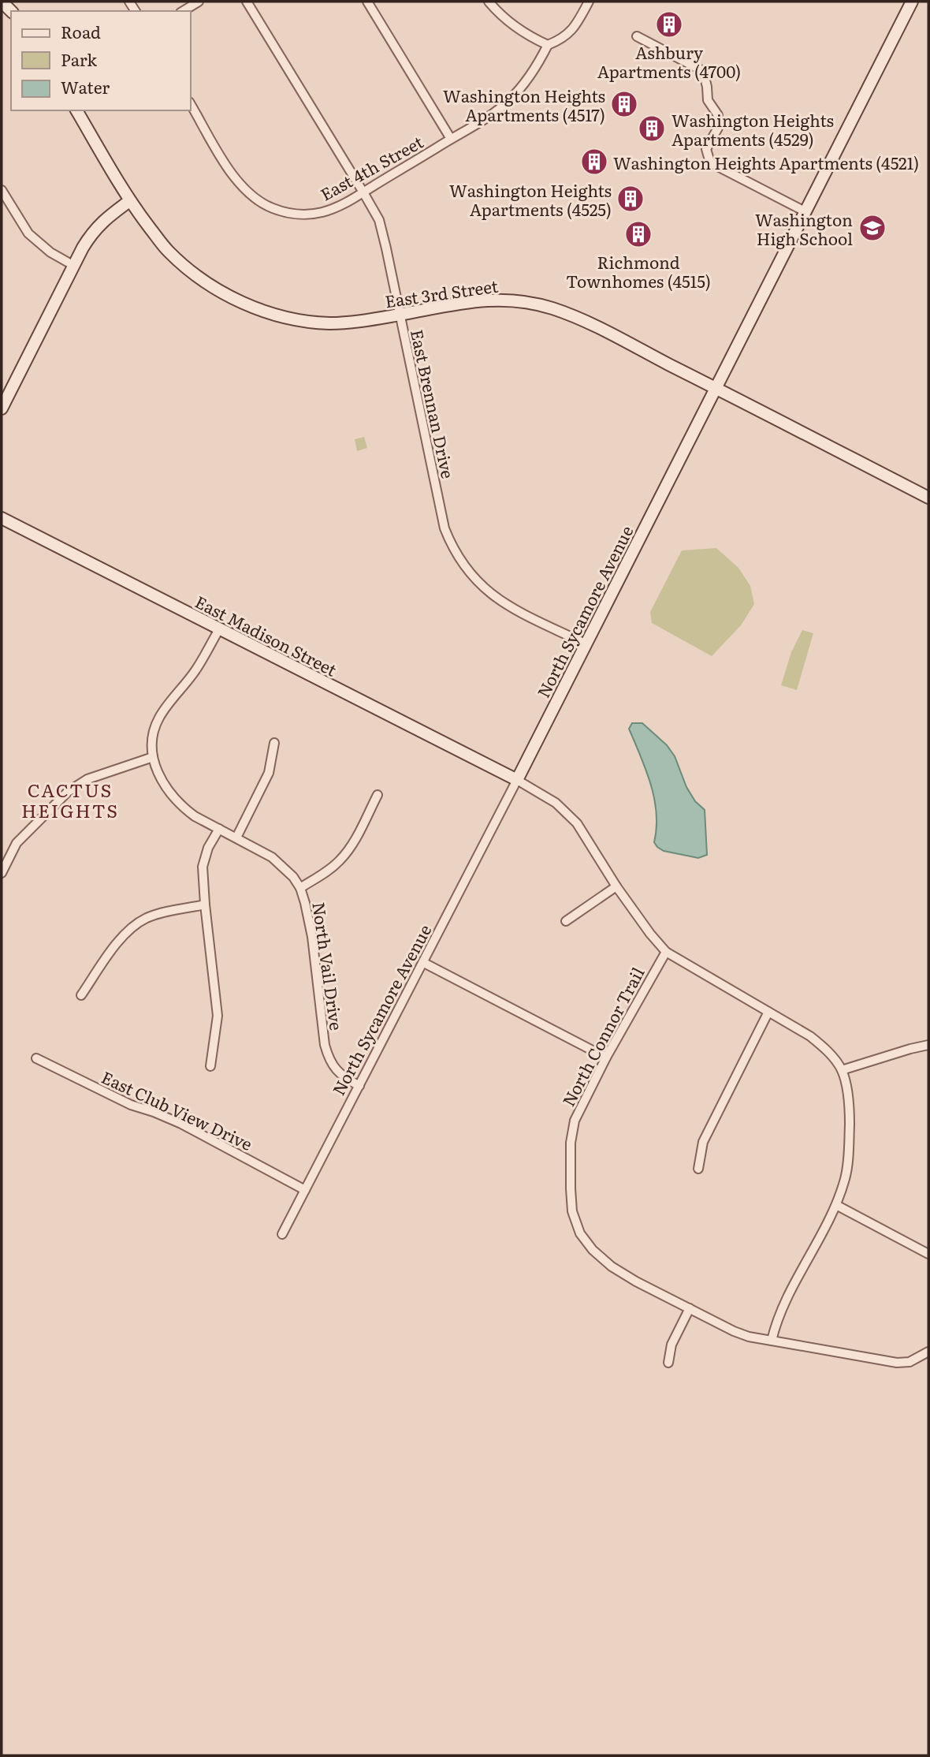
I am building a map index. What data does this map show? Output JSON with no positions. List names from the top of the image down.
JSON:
{
  "streets": {
    "main road": ["East 3rd Street", "North Sycamore Avenue", "East Madison Street"],
    "street": [
      "East 4th Street",
      "East Brennan Drive",
      "North Vail Drive",
      "North Connor Trail",
      "East Club View Drive"
    ]
  },
  "crossings": [
    ["East 4th Street", "East Brennan Drive"],
    ["East 3rd Street", "East Brennan Drive"],
    ["East 3rd Street", "North Sycamore Avenue"],
    ["East Brennan Drive", "North Sycamore Avenue"],
    ["North Sycamore Avenue", "East Madison Street"],
    ["North Sycamore Avenue", "North Vail Drive"],
    ["North Sycamore Avenue", "East Club View Drive"],
    ["East Madison Street", "North Vail Drive"]
  ],
  "districts": ["CACTUS HEIGHTS"],
  "places": {
    "building": [
      "Ashbury Apartments (4700)",
      "Washington Heights Apartments (4517)",
      "Washington Heights Apartments (4529)",
      "Washington Heights Apartments (4521)",
      "Washington Heights Apartments (4525)",
      "Richmond Townhomes (4515)"
    ],
    "school or university": ["Washington High School"]
  },
  "legend": ["Road", "Park", "Water"]
}
